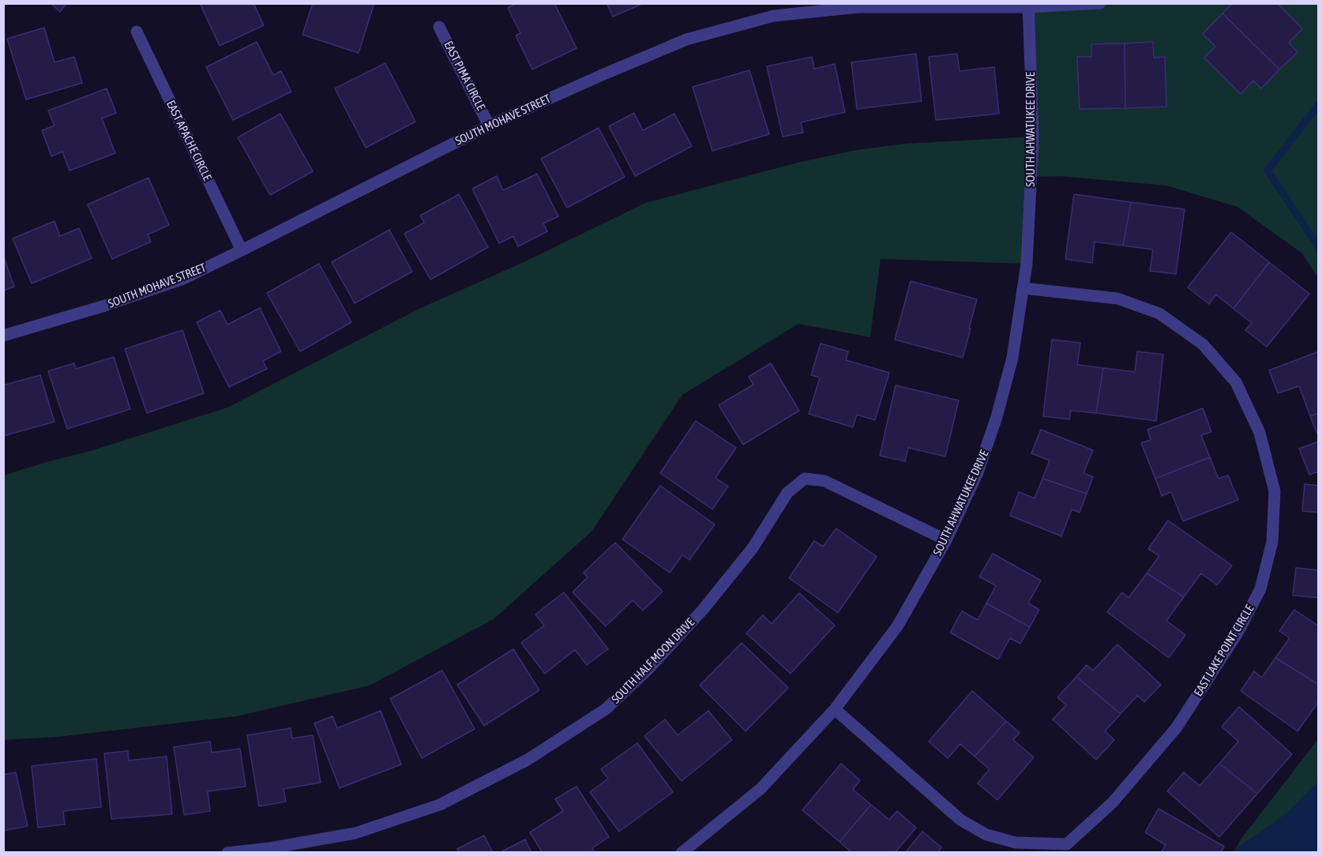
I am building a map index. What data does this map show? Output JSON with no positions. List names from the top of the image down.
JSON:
{
  "streets": {
    "street": [
      "EAST PIMA CIRCLE",
      "SOUTH MOHAVE STREET",
      "SOUTH AHWATUKEE DRIVE",
      "EAST APACHE CIRCLE",
      "EAST LAKE POINT CIRCLE",
      "SOUTH HALF MOON DRIVE"
    ]
  },
  "crossings": [
    ["EAST PIMA CIRCLE", "SOUTH MOHAVE STREET"],
    ["SOUTH MOHAVE STREET", "SOUTH AHWATUKEE DRIVE"],
    ["SOUTH MOHAVE STREET", "EAST APACHE CIRCLE"],
    ["SOUTH AHWATUKEE DRIVE", "EAST LAKE POINT CIRCLE"],
    ["SOUTH AHWATUKEE DRIVE", "SOUTH HALF MOON DRIVE"]
  ]
}
